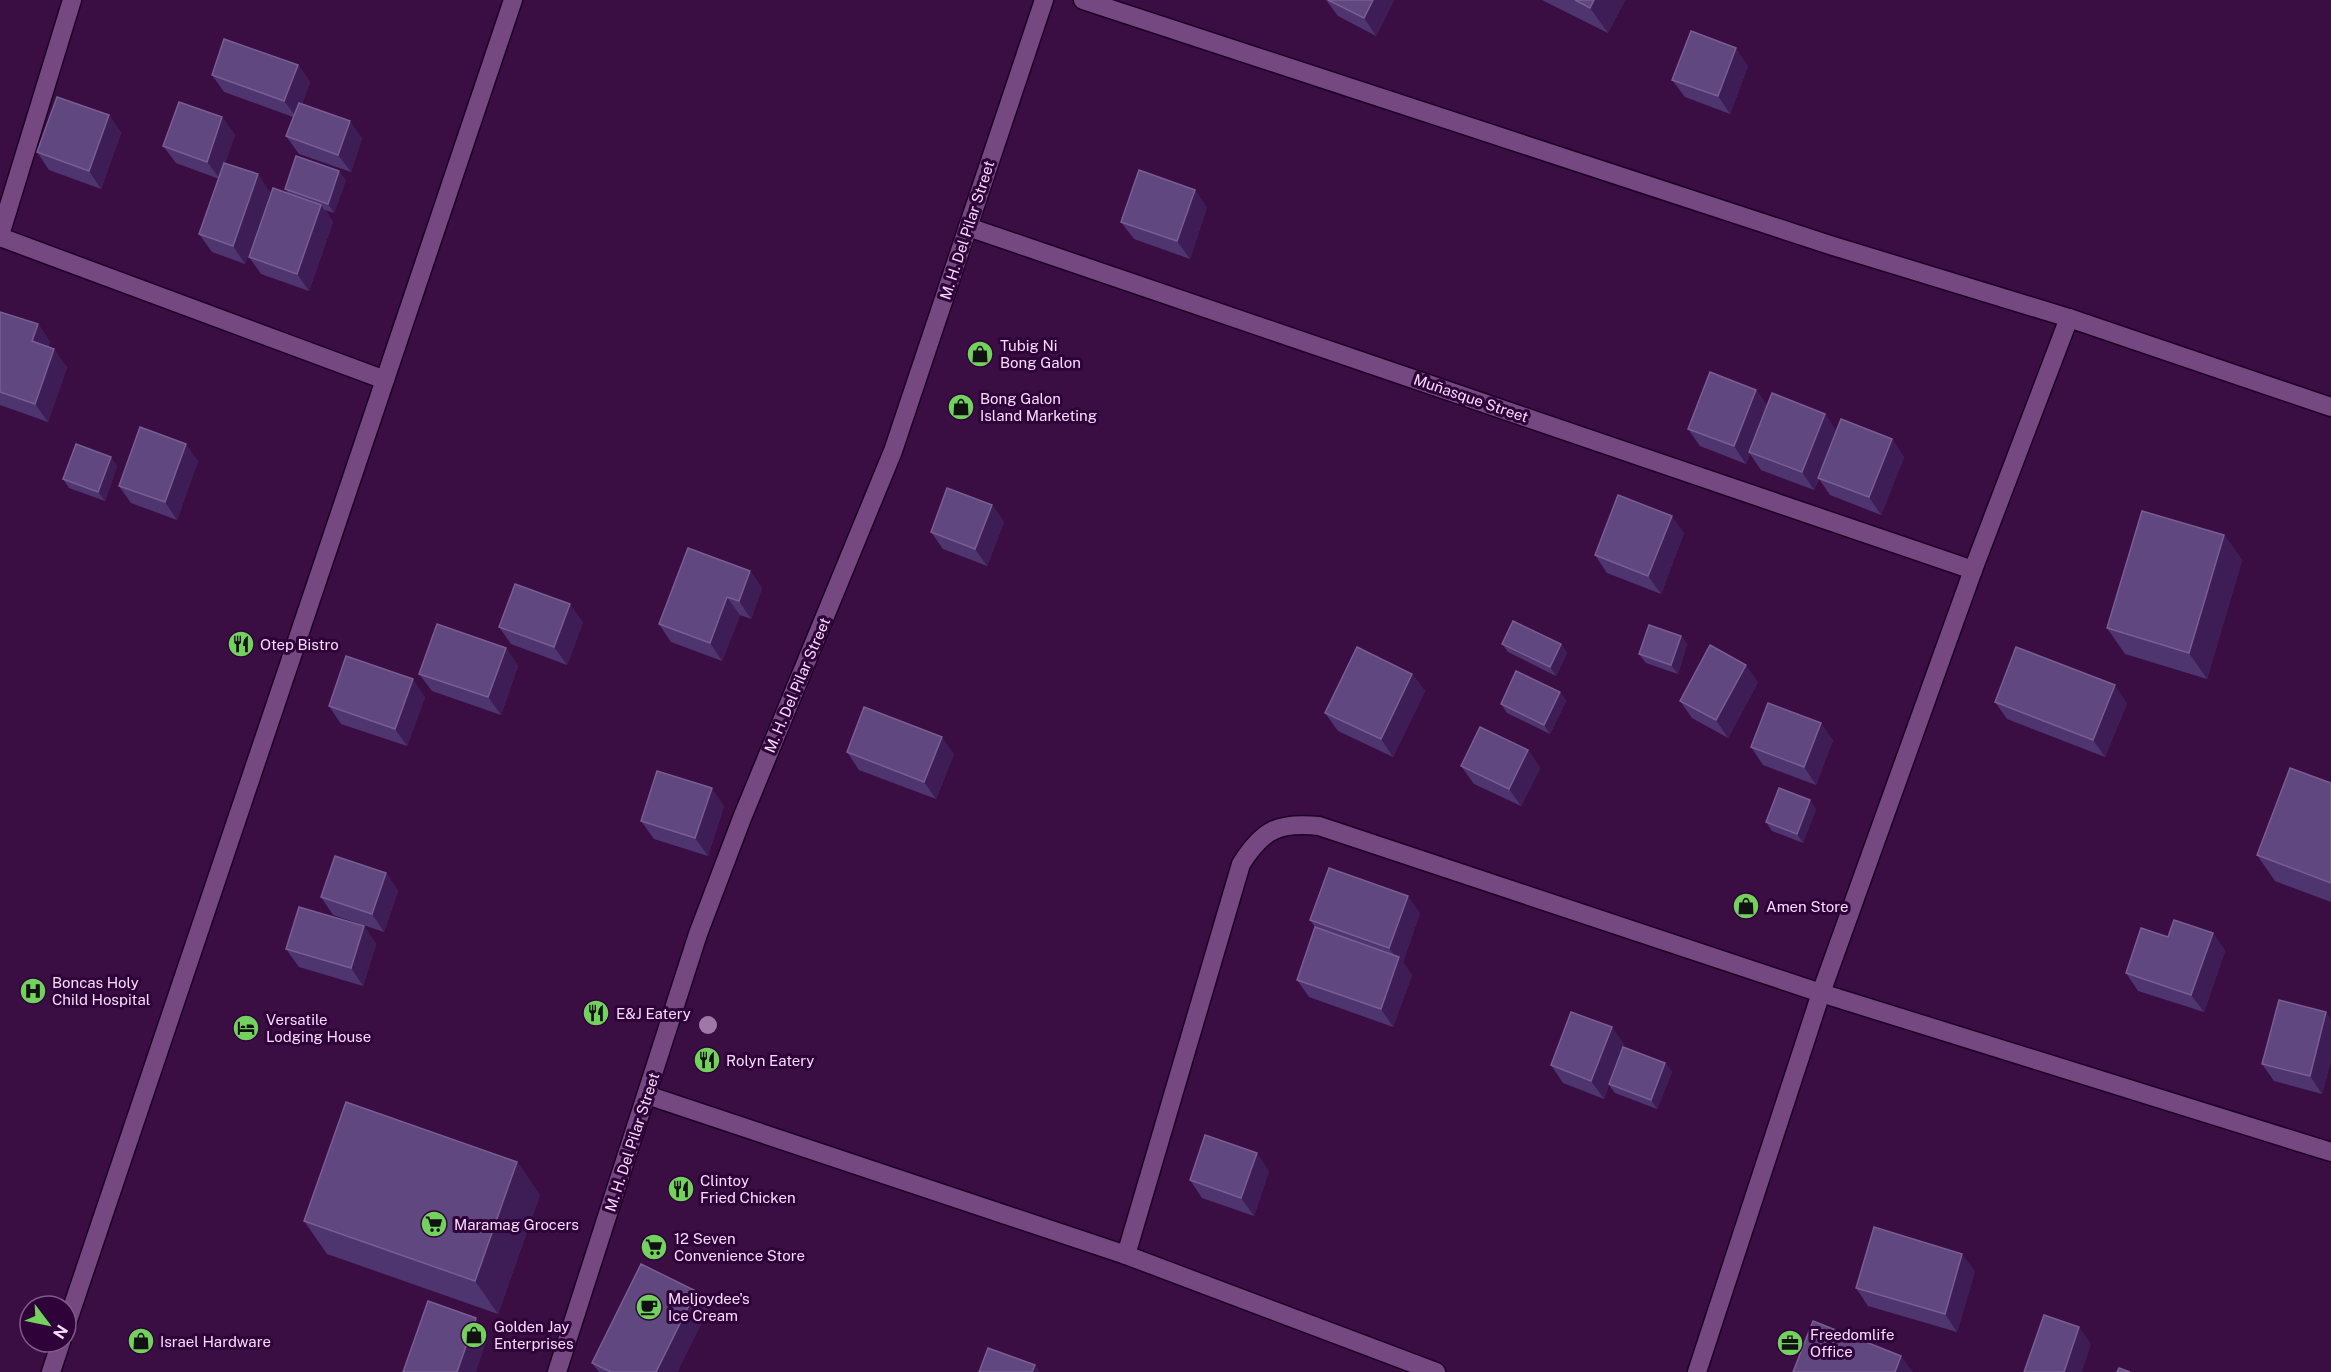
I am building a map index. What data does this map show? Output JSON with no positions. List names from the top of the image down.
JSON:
{
  "streets": {
    "street": ["M. H. Del Pilar Street", "Muñasque Street"]
  },
  "crossings": [
    ["M. H. Del Pilar Street", "Muñasque Street"]
  ],
  "places": {
    "shop": [
      "Tubig Ni Bong Galon",
      "Bong Galon Island Marketing",
      "Amen Store",
      "Golden Jay Enterprises",
      "Israel Hardware"
    ],
    "restaurant": [
      "Otep Bistro",
      "E&J Eatery",
      "Rolyn Eatery",
      "Clintoy Fried Chicken"
    ],
    "hospital": ["Boncas Holy Child Hospital"],
    "hotel": ["Versatile Lodging House"],
    "supermarket": ["Maramag Grocers", "12 Seven Convenience Store"],
    "cafe": ["Meljoydee's Ice Cream"],
    "office": ["Freedomlife Office"]
  },
  "north": "bottom right"
}
